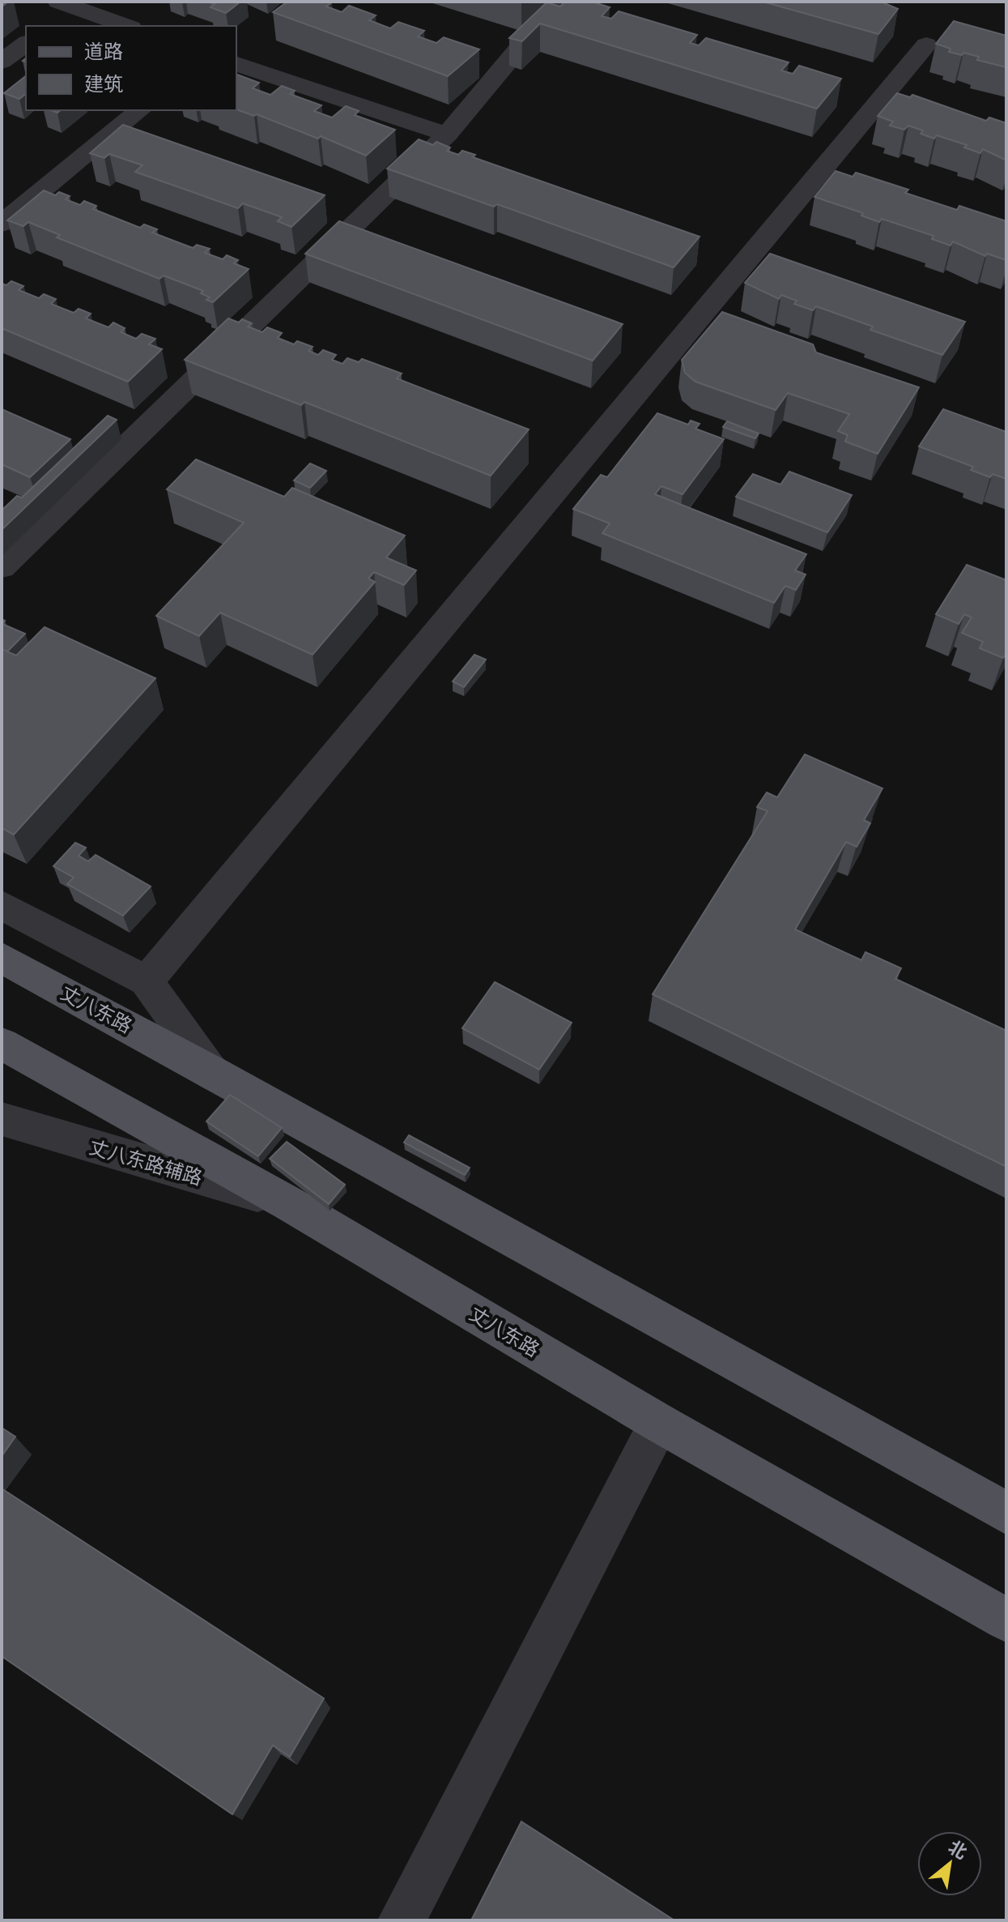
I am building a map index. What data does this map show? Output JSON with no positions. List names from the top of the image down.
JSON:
{
  "streets": {
    "main road": ["丈八东路"],
    "street": ["丈八东路辅路"]
  },
  "crossings": [
    ["丈八东路", "丈八东路辅路"]
  ],
  "legend": ["道路", "建筑"],
  "north": "top right"
}
